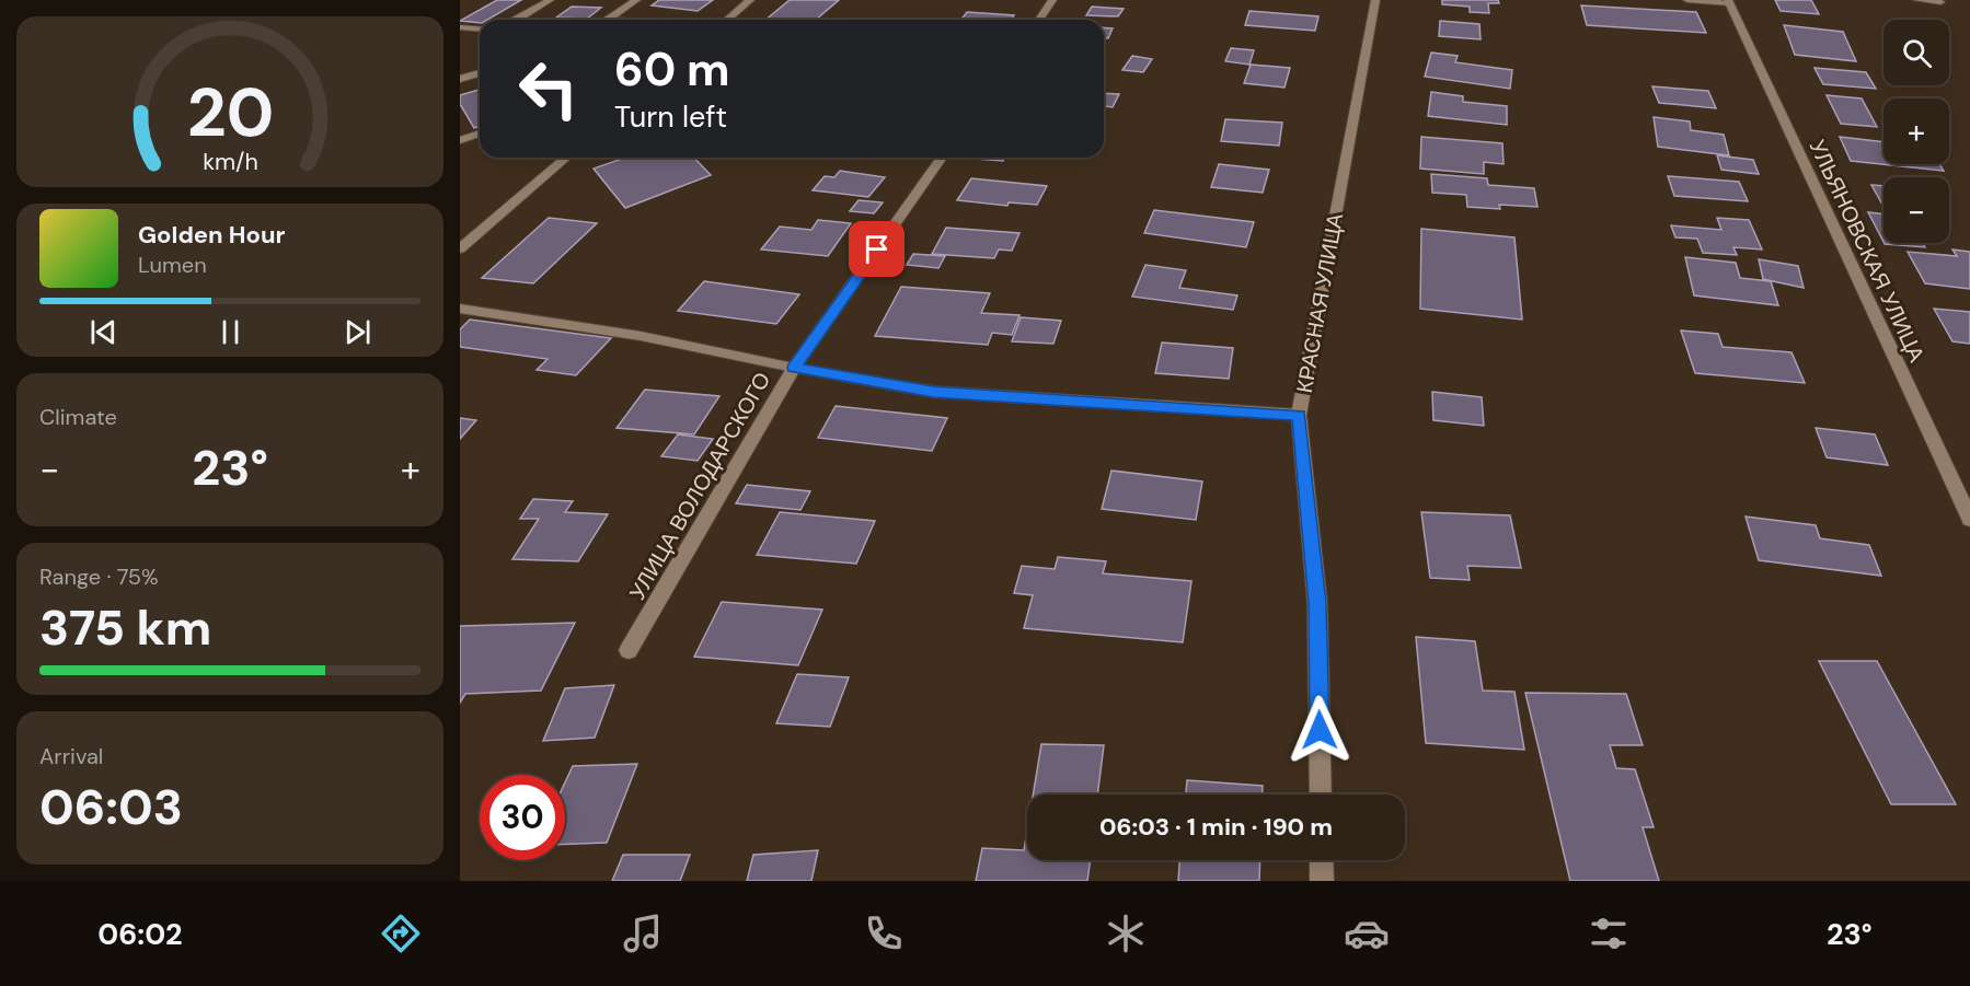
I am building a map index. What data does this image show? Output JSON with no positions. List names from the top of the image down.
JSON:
{
  "streets": {
    "street": ["УЛЬЯНОВСКАЯ УЛИЦА", "КРАСНАЯ УЛИЦА", "УЛИЦА ВОЛОДАРСКОГО"]
  },
  "page": {
    "map_buttons": ["+", "−"],
    "turn": ["60 m", "Turn left"],
    "song": ["Golden Hour", "Lumen"],
    "tile": [
      "Climate",
      ["Range · 75%", "375 km"],
      ["Arrival", "06:03"]
    ],
    "heat": ["−", "23°", "+"],
    "limit": "30",
    "trip": "06:03 · 1 min · 190 m",
    "tabs": ["06:02", "23°"],
    "gauge": ["20", "km/h"]
  }
}
